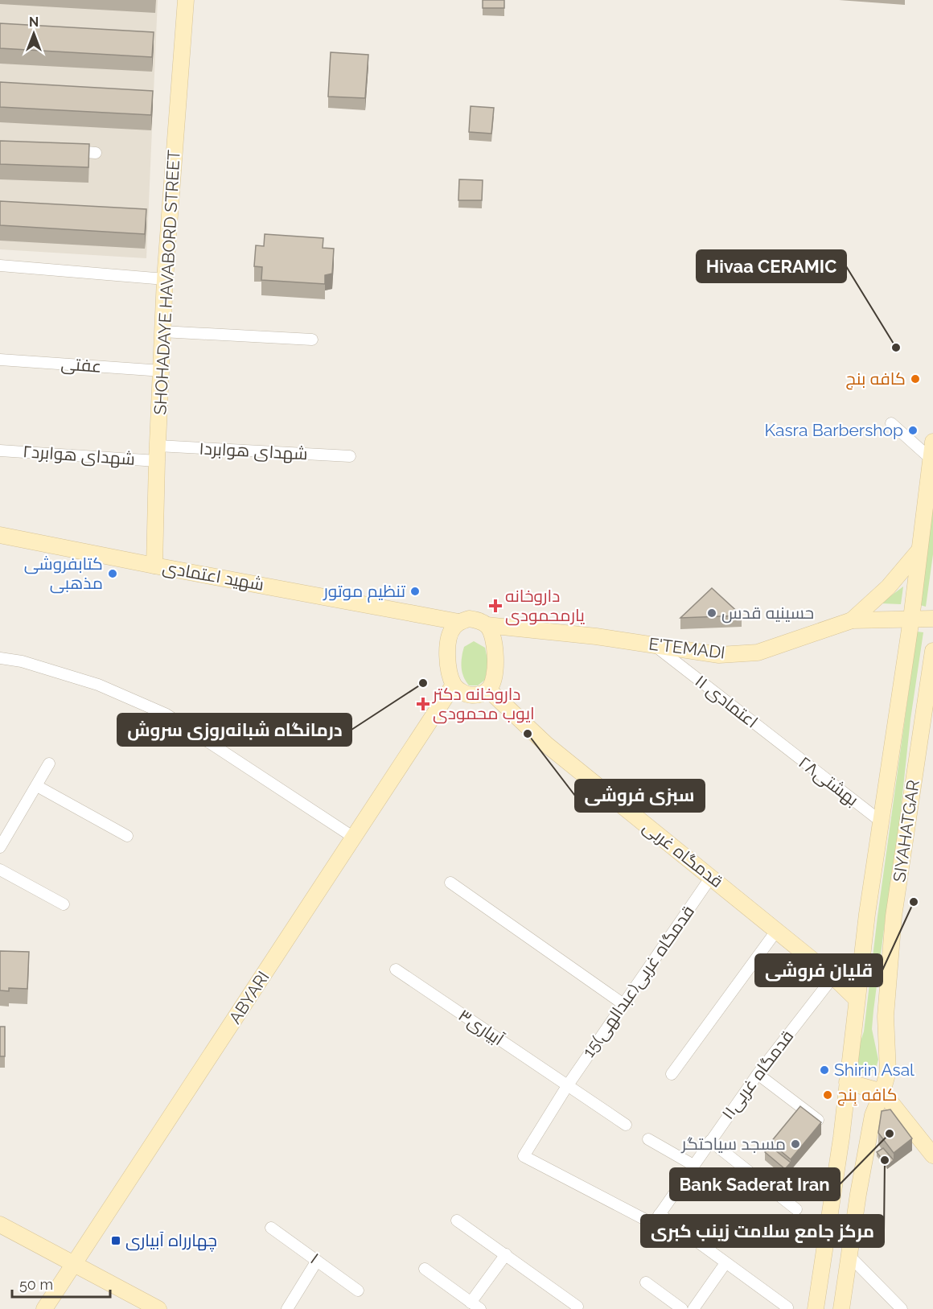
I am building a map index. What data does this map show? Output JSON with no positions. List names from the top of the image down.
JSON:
{
  "streets": {
    "street": [
      "SHOHADAYE HAVABORD STREET",
      "عفتی",
      "شهدای هوابرد۱",
      "شهدای هوابرد۲",
      "شهید اعتمادی",
      "E'TEMADI",
      "۱۱ اعتمادی",
      "۲۸بهشتی",
      "SIYAHATGAR",
      "قدمگاه غربی",
      "15قدمگاه غربی(عبدالهی)",
      "ABYARI",
      "آبیاری۳",
      "قدمگاه غربی۱۱",
      "۱"
    ]
  },
  "crossings": [
    ["SHOHADAYE HAVABORD STREET", "عفتی"],
    ["SHOHADAYE HAVABORD STREET", "شهدای هوابرد۱"],
    ["SHOHADAYE HAVABORD STREET", "شهدای هوابرد۲"],
    ["SHOHADAYE HAVABORD STREET", "شهید اعتمادی"],
    ["شهدای هوابرد۱", "شهدای هوابرد۲"],
    ["شهید اعتمادی", "E'TEMADI"],
    ["شهید اعتمادی", "قدمگاه غربی"],
    ["شهید اعتمادی", "ABYARI"],
    ["E'TEMADI", "۱۱ اعتمادی"],
    ["E'TEMADI", "SIYAHATGAR"],
    ["E'TEMADI", "قدمگاه غربی"],
    ["E'TEMADI", "ABYARI"],
    ["۱۱ اعتمادی", "۲۸بهشتی"],
    ["۲۸بهشتی", "SIYAHATGAR"],
    ["SIYAHATGAR", "قدمگاه غربی"],
    ["قدمگاه غربی", "15قدمگاه غربی(عبدالهی)"],
    ["قدمگاه غربی", "ABYARI"],
    ["قدمگاه غربی", "قدمگاه غربی۱۱"],
    ["15قدمگاه غربی(عبدالهی)", "آبیاری۳"],
    ["15قدمگاه غربی(عبدالهی)", "قدمگاه غربی۱۱"]
  ],
  "places": {
    "other": [
      "Hivaa CERAMIC",
      "کافه بنج",
      "Kasra Barbershop",
      "کتابفروشی مذهبی",
      "تنظیم موتور",
      "حسینیه قدس",
      "درمانگاه شبانه‌روزی سروش",
      "سبزی فروشی",
      "قلیان فروشی",
      "Shirin Asal",
      "کافه بِنج",
      "Bank Saderat Iran",
      "مسجد سیاحتگر",
      "مرکز جامع سلامت زینب کبری"
    ],
    "health": ["داروخانه یارمحمودی", "داروخانه دکتر ایوب محمودی"],
    "transit": ["چهارراه آبیاری"]
  },
  "scale_bar": "50 m",
  "north": "top"
}
